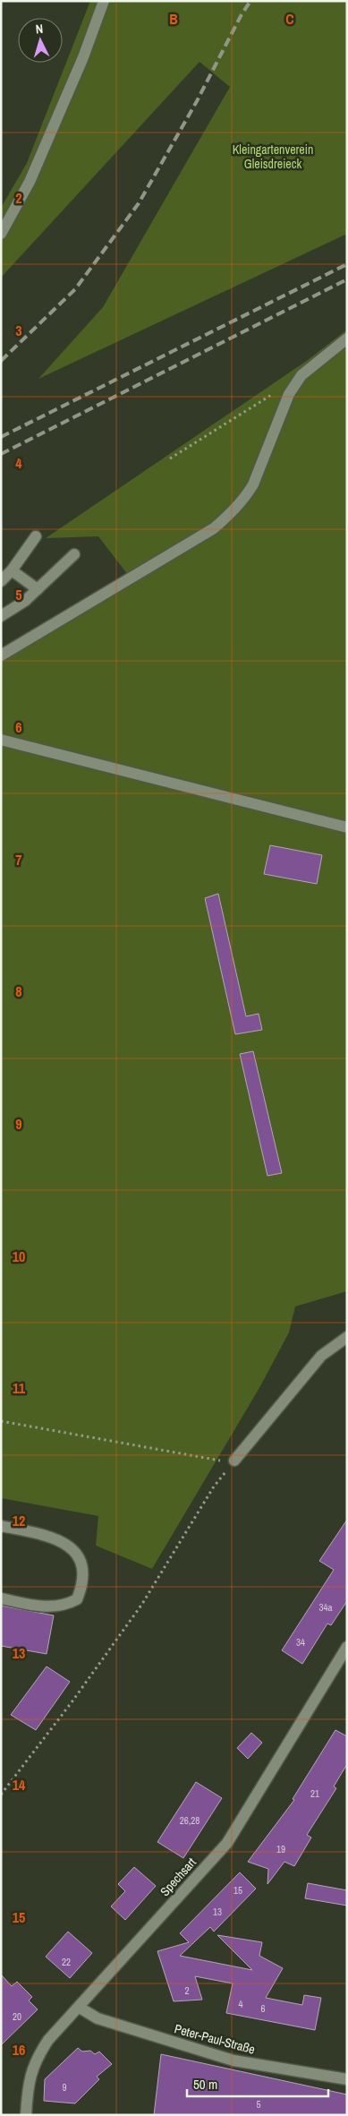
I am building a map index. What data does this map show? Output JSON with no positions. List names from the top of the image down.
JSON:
{
  "streets": {
    "street": ["Spechsart", "Peter-Paul-Straße"]
  },
  "crossings": [
    ["Spechsart", "Peter-Paul-Straße"]
  ],
  "parks": ["Kleingartenverein Gleisdreieck"],
  "house_numbers": [
    "34a",
    "34",
    "21",
    "26,28",
    "19",
    "15",
    "13",
    "22",
    "2",
    "4",
    "6",
    "20",
    "9",
    "5"
  ],
  "scale_bar": "50 m",
  "north": "top",
  "grid": {
    "columns": ["B", "C"],
    "rows": [
      "2",
      "3",
      "4",
      "5",
      "6",
      "7",
      "8",
      "9",
      "10",
      "11",
      "12",
      "13",
      "14",
      "15",
      "16"
    ]
  }
}
